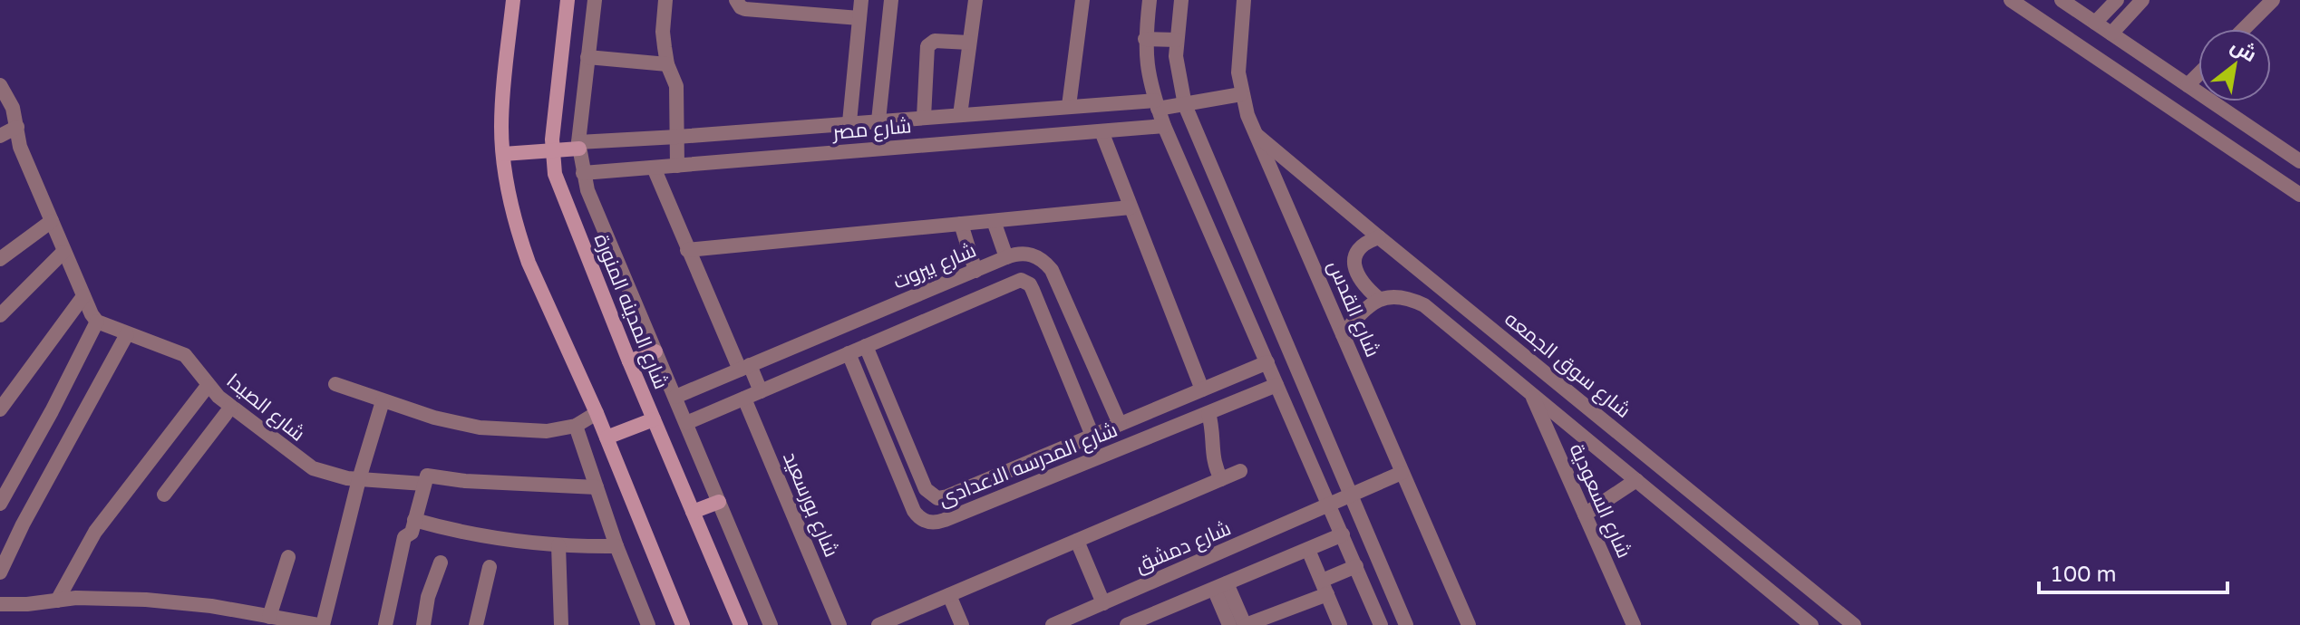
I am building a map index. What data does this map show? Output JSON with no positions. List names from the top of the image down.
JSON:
{
  "streets": {
    "main road": ["شارع المدينه المنورة"],
    "street": [
      "شارع مصر",
      "شارع بيروت",
      "شارع القدس",
      "شارع سوق الجمعه",
      "شارع الصيدا",
      "شارع المدرسه الاعدادى",
      "شارع السعودية",
      "شارع بورسعيد",
      "شارع دمشق"
    ]
  },
  "crossings": [
    ["شارع مصر", "شارع القدس"],
    ["شارع بيروت", "شارع المدرسه الاعدادى"],
    ["شارع القدس", "شارع سوق الجمعه"],
    ["شارع القدس", "شارع دمشق"]
  ],
  "scale_bar": "100 m",
  "north": "top right"
}
